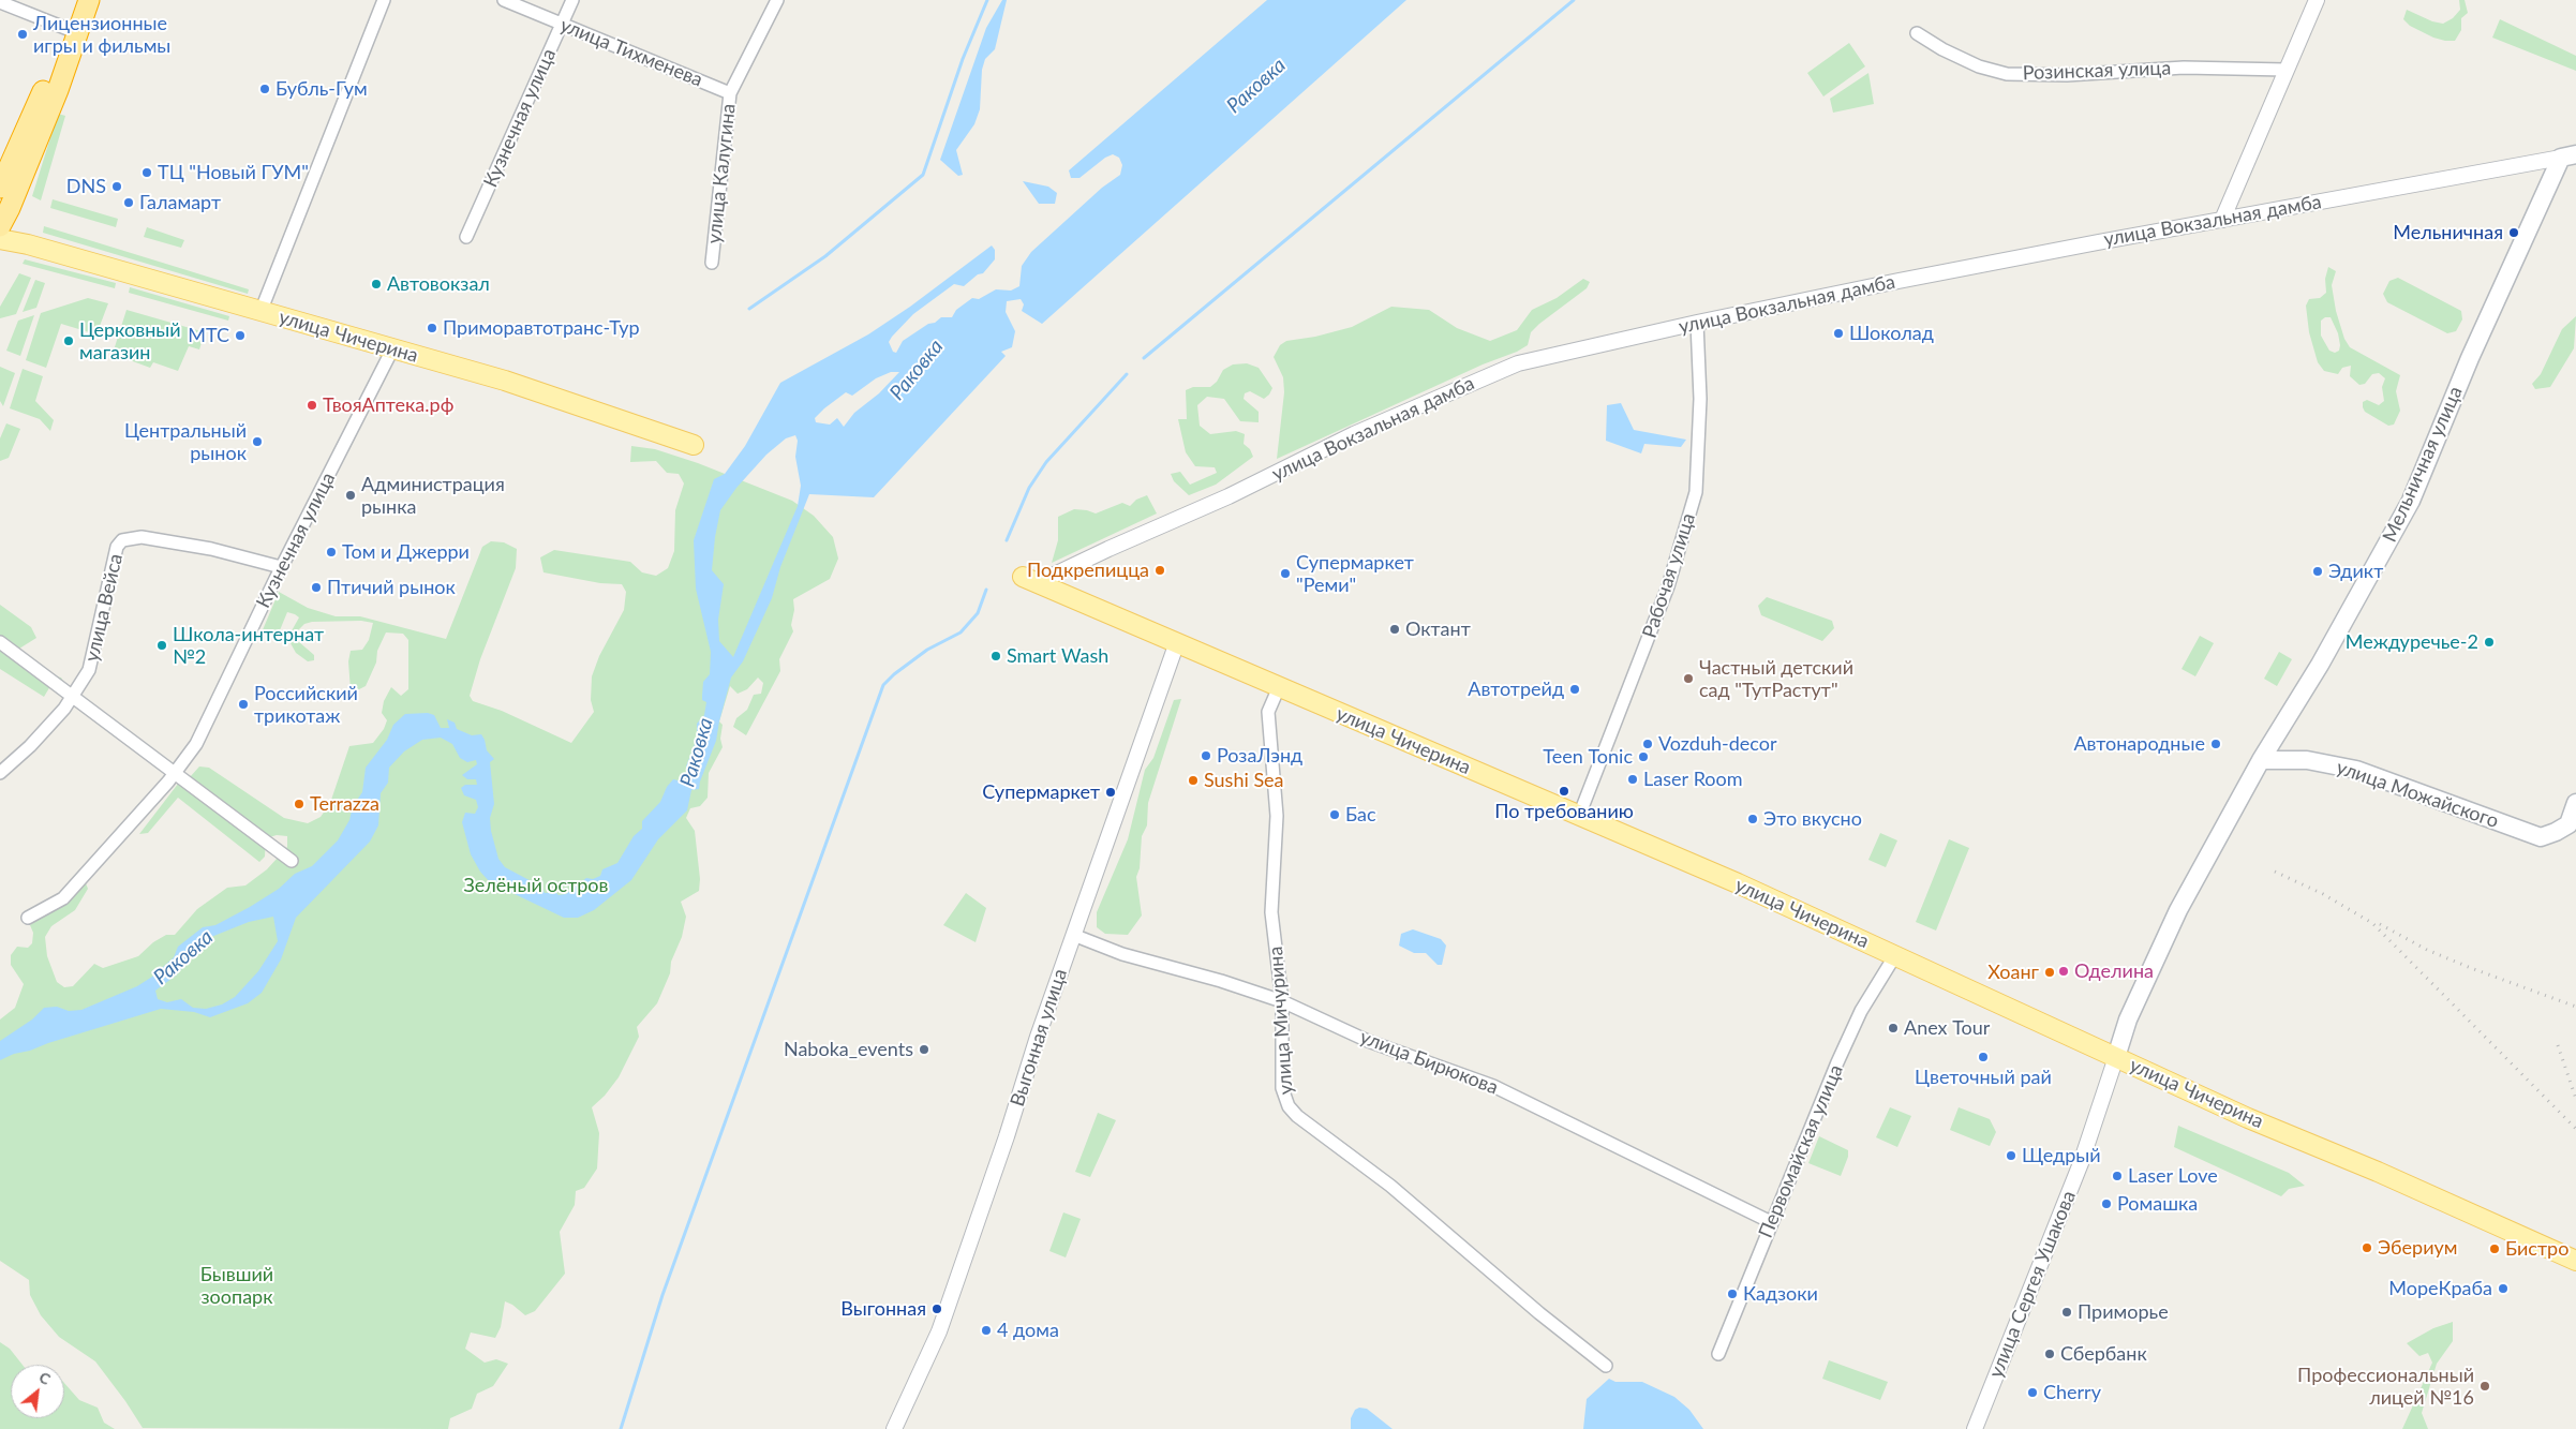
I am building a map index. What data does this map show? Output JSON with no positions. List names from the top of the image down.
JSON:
{
  "streets": {
    "main road": [
      "улица Чичерина",
      "Мельничная улица",
      "улица Можайского",
      "улица Сергея Ушакова"
    ],
    "street": [
      "улица Тихменева",
      "Розинская улица",
      "Кузнечная улица",
      "улица Калугина",
      "улица Вокзальная дамба",
      "Рабочая улица",
      "улица Вейса",
      "улица Мичурина",
      "Выгонная улица",
      "улица Бирюкова",
      "Первомайская улица"
    ]
  },
  "crossings": [
    ["улица Тихменева", "Кузнечная улица"],
    ["улица Тихменева", "улица Калугина"],
    ["Кузнечная улица", "улица Чичерина"],
    ["Кузнечная улица", "улица Вейса"],
    ["улица Вокзальная дамба", "улица Чичерина"],
    ["улица Вокзальная дамба", "Мельничная улица"],
    ["улица Вокзальная дамба", "Рабочая улица"],
    ["улица Чичерина", "Рабочая улица"],
    ["улица Чичерина", "улица Мичурина"],
    ["улица Чичерина", "Выгонная улица"],
    ["улица Чичерина", "Первомайская улица"],
    ["улица Чичерина", "улица Сергея Ушакова"],
    ["Мельничная улица", "улица Можайского"],
    ["Мельничная улица", "улица Сергея Ушакова"],
    ["улица Можайского", "улица Сергея Ушакова"],
    ["улица Мичурина", "улица Бирюкова"],
    ["Выгонная улица", "улица Бирюкова"],
    ["улица Бирюкова", "Первомайская улица"]
  ],
  "water": ["Раковка"],
  "parks": ["Зелёный остров", "Бывший зоопарк"],
  "places": [
    "Лицензионные игры и фильмы",
    "Бубль-Гум",
    "ТЦ \"Новый ГУМ\"",
    "DNS",
    "Галамарт",
    "Мельничная",
    "Автовокзал",
    "Приморавтотранс-Тур",
    "Шоколад",
    "МТС",
    "Церковный магазин",
    "ТвояАптека.рф",
    "Центральный рынок",
    "Администрация рынка",
    "Том и Джерри",
    "Подкрепицца",
    "Эдикт",
    "Супермаркет \"Реми\"",
    "Птичий рынок",
    "Октант",
    "Междуречье-2",
    "Школа-интернат №2",
    "Smart Wash",
    "Частный детский сад \"ТутРастут\"",
    "Автотрейд",
    "Российский трикотаж",
    "Vozduh-decor",
    "Автонародные",
    "РозаЛэнд",
    "Teen Tonic",
    "Laser Room",
    "Sushi Sea",
    "По требованию",
    "Супермаркет",
    "Terrazza",
    "Бас",
    "Это вкусно",
    "Оделина",
    "Хоанг",
    "Anex Tour",
    "Naboka_events",
    "Цветочный рай",
    "Щедрый",
    "Laser Love",
    "Ромашка",
    "Эбериум",
    "Бистро",
    "МореКраба",
    "Кадзоки",
    "Выгонная",
    "Приморье",
    "4 дома",
    "Сбербанк",
    "Профессиональный лицей №16",
    "Cherry"
  ],
  "north": "top right"
}
